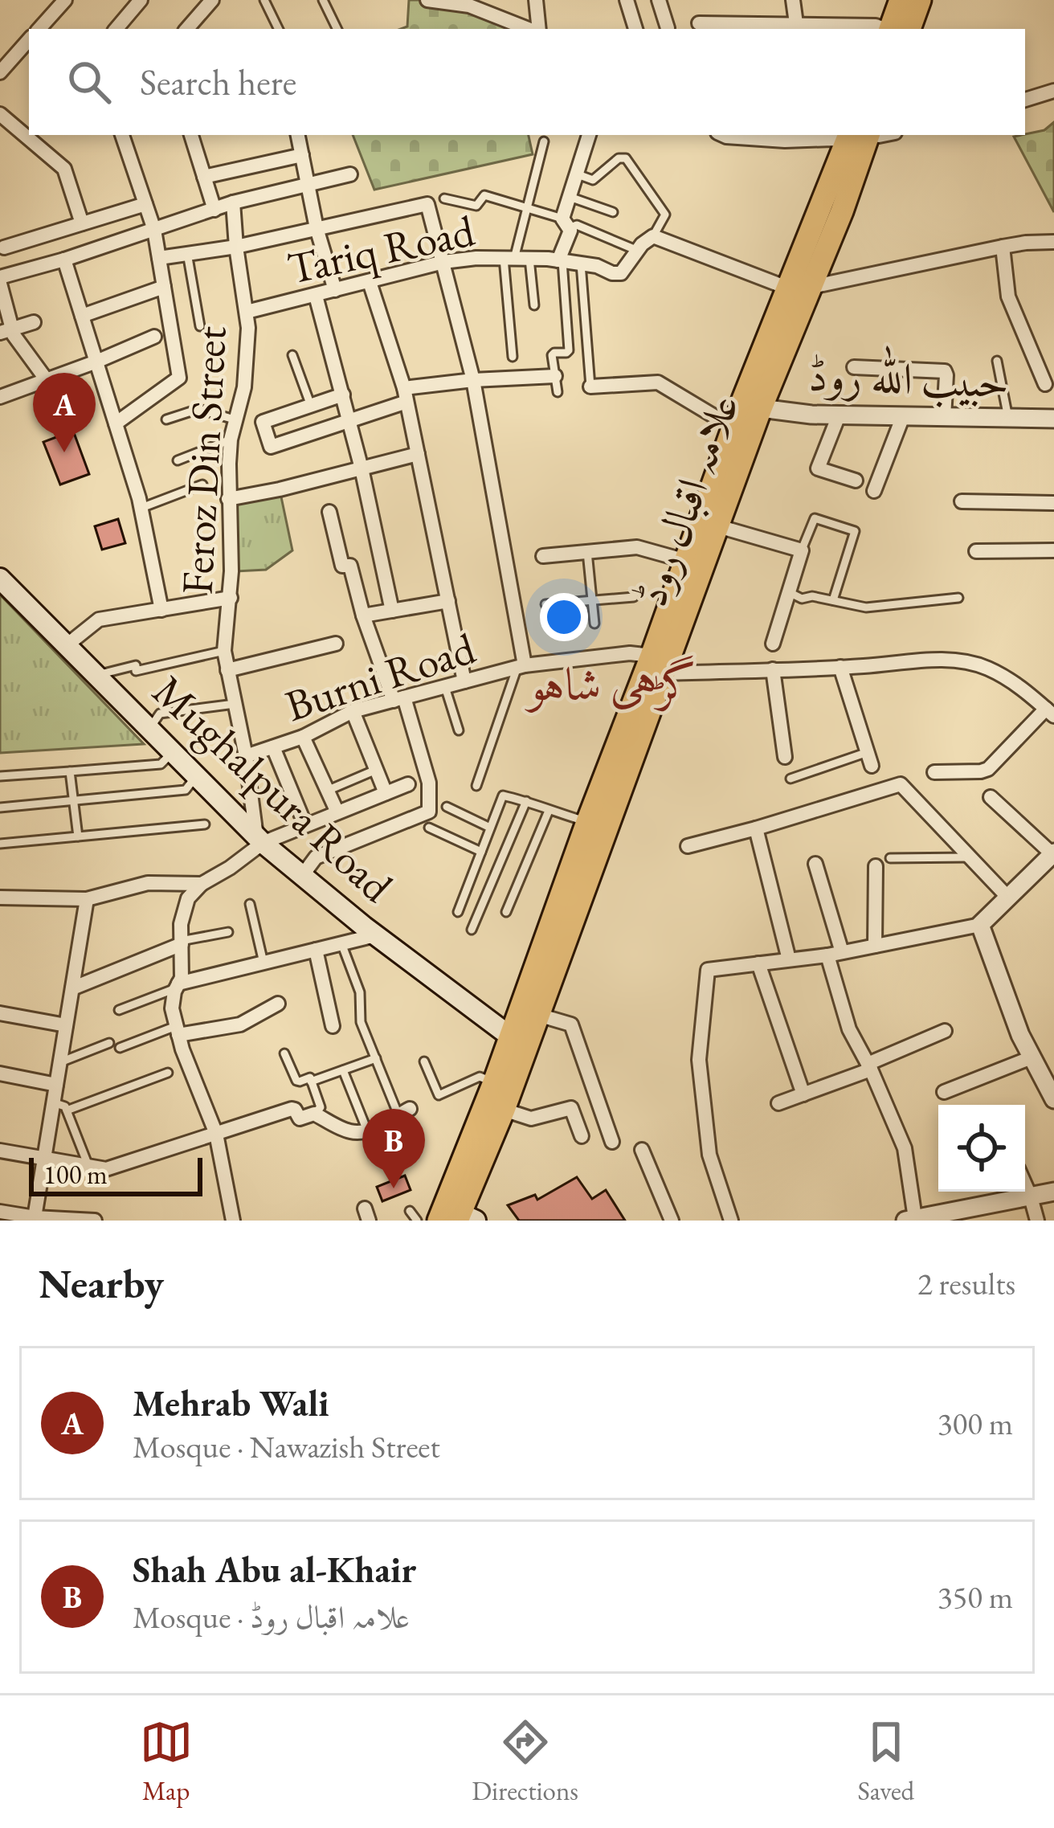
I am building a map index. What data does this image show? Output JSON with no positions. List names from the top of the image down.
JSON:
{
  "streets": {
    "main road": ["علامہ اقبال روڈ", "Mughalpura Road"],
    "street": [
      "Tariq Road",
      "حبیب اللہ روڈ",
      "Feroz Din Street",
      "Burni Road"
    ]
  },
  "crossings": [
    ["Tariq Road", "Feroz Din Street"],
    ["حبیب اللہ روڈ", "علامہ اقبال روڈ"],
    ["Feroz Din Street", "Burni Road"],
    ["Feroz Din Street", "Mughalpura Road"],
    ["علامہ اقبال روڈ", "Burni Road"],
    ["علامہ اقبال روڈ", "Mughalpura Road"]
  ],
  "districts": ["گڑہی شاہو"],
  "scale_bar": "100 m",
  "page": {
    "search": "Search here",
    "pins": ["A", "B"],
    "scale": "100 m",
    "heading": ["Nearby", "2 results"],
    "list": [
      {
        "mark": "A",
        "name": "Mehrab Wali",
        "note": "Mosque · Nawazish Street",
        "value": "300 m"
      },
      {
        "mark": "B",
        "name": "Shah Abu al-Khair",
        "note": "Mosque · علامہ اقبال روڈ",
        "value": "350 m"
      }
    ],
    "nav": ["Map", "Directions", "Saved"]
  }
}
